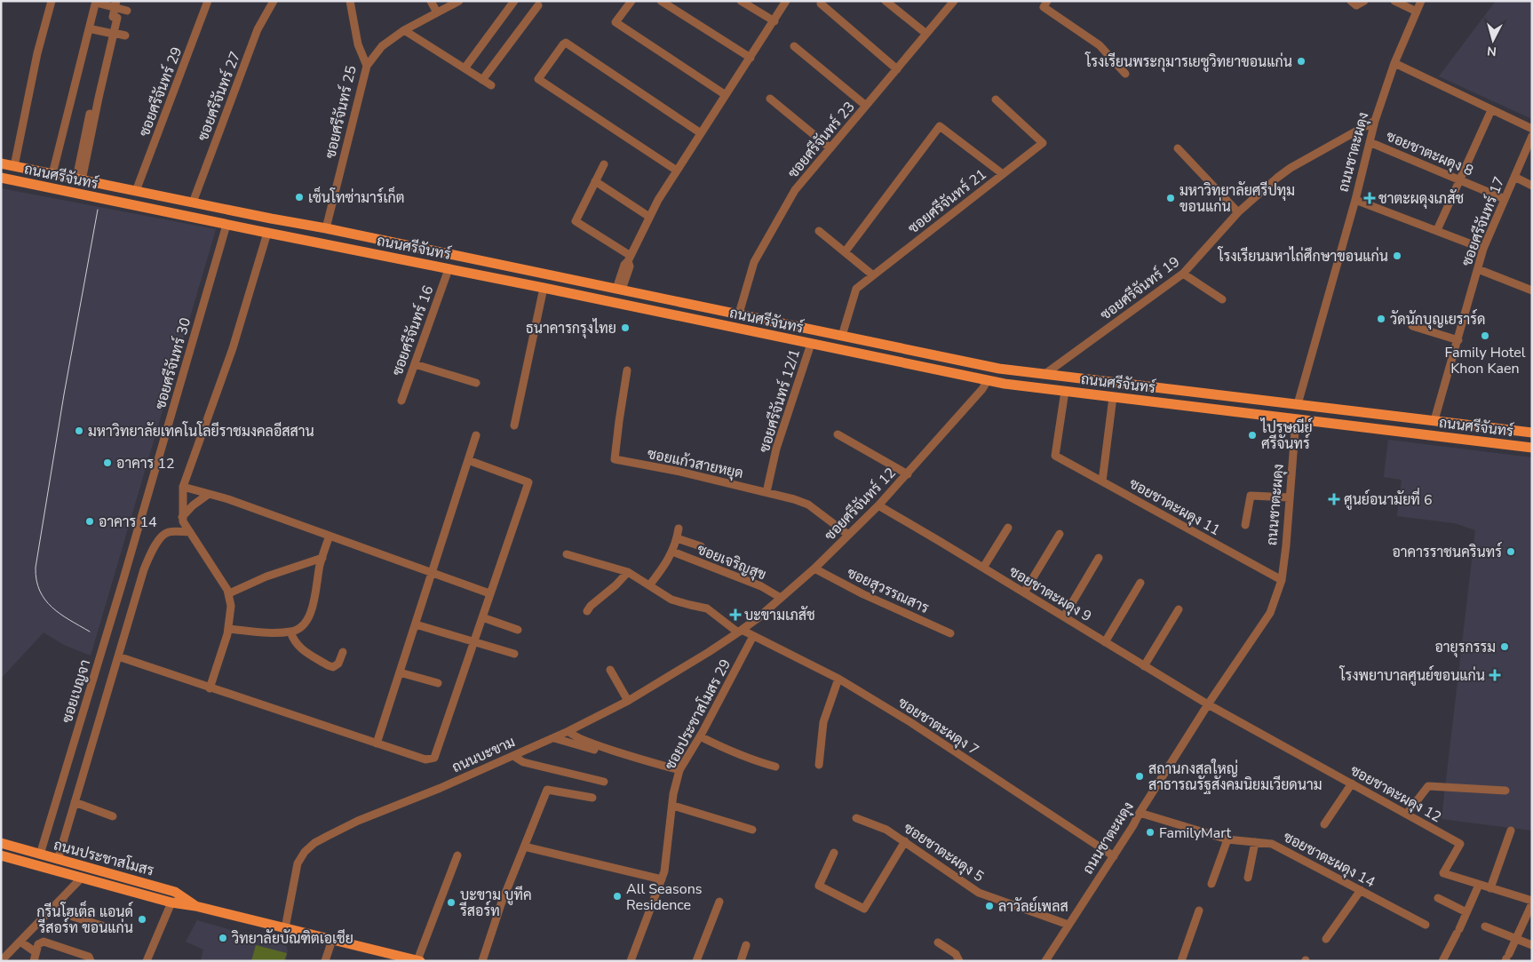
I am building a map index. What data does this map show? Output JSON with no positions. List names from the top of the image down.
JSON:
{
  "streets": {
    "main road": ["ถนนชาตะผดุง", "ถนนศรีจันทร์", "ถนนประชาสโมสร"],
    "street": [
      "ซอยศรีจันทร์ 29",
      "ซอยศรีจันทร์ 27",
      "ซอยศรีจันทร์ 25",
      "ซอยศรีจันทร์ 23",
      "ซอยชาตะผดุง 8",
      "ซอยศรีจันทร์ 21",
      "ซอยศรีจันทร์ 17",
      "ซอยศรีจันทร์ 19",
      "ซอยศรีจันทร์ 16",
      "ซอยศรีจันทร์ 30",
      "ซอยศรีจันทร์ 12/1",
      "ซอยแก้วสายหยุด",
      "ซอยศรีจันทร์ 12",
      "ซอยชาตะผดุง 11",
      "ซอยเจริญสุข",
      "ซอยสุวรรณสาร",
      "ซอยชาตะผดุง 9",
      "ซอยเบญจา",
      "ซอยประชาสโมสร 29",
      "ซอยชาตะผดุง 7",
      "ถนนบะขาม",
      "ซอยชาตะผดุง 12",
      "ซอยชาตะผดุง 5",
      "ซอยชาตะผดุง 14"
    ]
  },
  "crossings": [
    ["ซอยศรีจันทร์ 29", "ถนนศรีจันทร์"],
    ["ซอยศรีจันทร์ 27", "ถนนศรีจันทร์"],
    ["ซอยศรีจันทร์ 25", "ถนนศรีจันทร์"],
    ["ซอยศรีจันทร์ 23", "ถนนศรีจันทร์"],
    ["ถนนชาตะผดุง", "ซอยชาตะผดุง 8"],
    ["ถนนชาตะผดุง", "ถนนศรีจันทร์"],
    ["ถนนชาตะผดุง", "ซอยศรีจันทร์ 19"],
    ["ถนนชาตะผดุง", "ซอยชาตะผดุง 11"],
    ["ถนนชาตะผดุง", "ซอยชาตะผดุง 9"],
    ["ถนนชาตะผดุง", "ซอยชาตะผดุง 7"],
    ["ถนนชาตะผดุง", "ซอยชาตะผดุง 12"],
    ["ถนนชาตะผดุง", "ซอยชาตะผดุง 5"],
    ["ถนนชาตะผดุง", "ซอยชาตะผดุง 14"],
    ["ซอยชาตะผดุง 8", "ซอยศรีจันทร์ 17"],
    ["ถนนศรีจันทร์", "ซอยศรีจันทร์ 21"],
    ["ถนนศรีจันทร์", "ซอยศรีจันทร์ 17"],
    ["ถนนศรีจันทร์", "ซอยศรีจันทร์ 19"],
    ["ถนนศรีจันทร์", "ซอยศรีจันทร์ 16"],
    ["ถนนศรีจันทร์", "ซอยศรีจันทร์ 30"],
    ["ถนนศรีจันทร์", "ซอยศรีจันทร์ 12/1"],
    ["ถนนศรีจันทร์", "ซอยศรีจันทร์ 12"],
    ["ถนนศรีจันทร์", "ซอยชาตะผดุง 11"],
    ["ซอยศรีจันทร์ 30", "ซอยเบญจา"],
    ["ซอยศรีจันทร์ 12/1", "ซอยแก้วสายหยุด"],
    ["ซอยแก้วสายหยุด", "ซอยศรีจันทร์ 12"],
    ["ซอยศรีจันทร์ 12", "ซอยเจริญสุข"],
    ["ซอยศรีจันทร์ 12", "ซอยสุวรรณสาร"],
    ["ซอยศรีจันทร์ 12", "ซอยชาตะผดุง 9"],
    ["ซอยศรีจันทร์ 12", "ซอยชาตะผดุง 7"],
    ["ซอยศรีจันทร์ 12", "ถนนบะขาม"],
    ["ซอยชาตะผดุง 9", "ซอยชาตะผดุง 12"],
    ["ซอยเบญจา", "ถนนประชาสโมสร"],
    ["ซอยประชาสโมสร 29", "ซอยชาตะผดุง 7"],
    ["ซอยชาตะผดุง 7", "ถนนบะขาม"],
    ["ถนนบะขาม", "ถนนประชาสโมสร"]
  ],
  "places": {
    "other": [
      "โรงเรียนพระกุมารเยซูวิทยาขอนแก่น",
      "เซ็นโทซ่ามาร์เก็ต",
      "มหาวิทยาลัยศรีปทุม ขอนแก่น",
      "โรงเรียนมหาไถ่ศึกษาขอนแก่น",
      "วัดนักบุญเยราร์ด",
      "ธนาคารกรุงไทย",
      "Family Hotel Khon Kaen",
      "มหาวิทยาลัยเทคโนโลยีราชมงคลอีสสาน",
      "ไปรษณีย์ ศรีจันทร์",
      "อาคาร 12",
      "อาคาร 14",
      "อาคารราชนครินทร์",
      "อายุรกรรม",
      "สถานกงสุลใหญ่ สาธารณรัฐสังคมนิยมเวียดนาม",
      "FamilyMart",
      "All Seasons Residence",
      "บะขาม บูทีค รีสอร์ท",
      "ลาวัลย์เพลส",
      "กรีนโฮเต็ล แอนด์ รีสอร์ท ขอนแก่น",
      "วิทยาลัยบัณฑิตเอเชีย"
    ],
    "health": [
      "ชาตะผดุงเภสัช",
      "ศูนย์อนามัยที่ 6",
      "บะขามเภสัช",
      "โรงพยาบาลศูนย์ขอนแก่น"
    ]
  },
  "north": "bottom"
}
